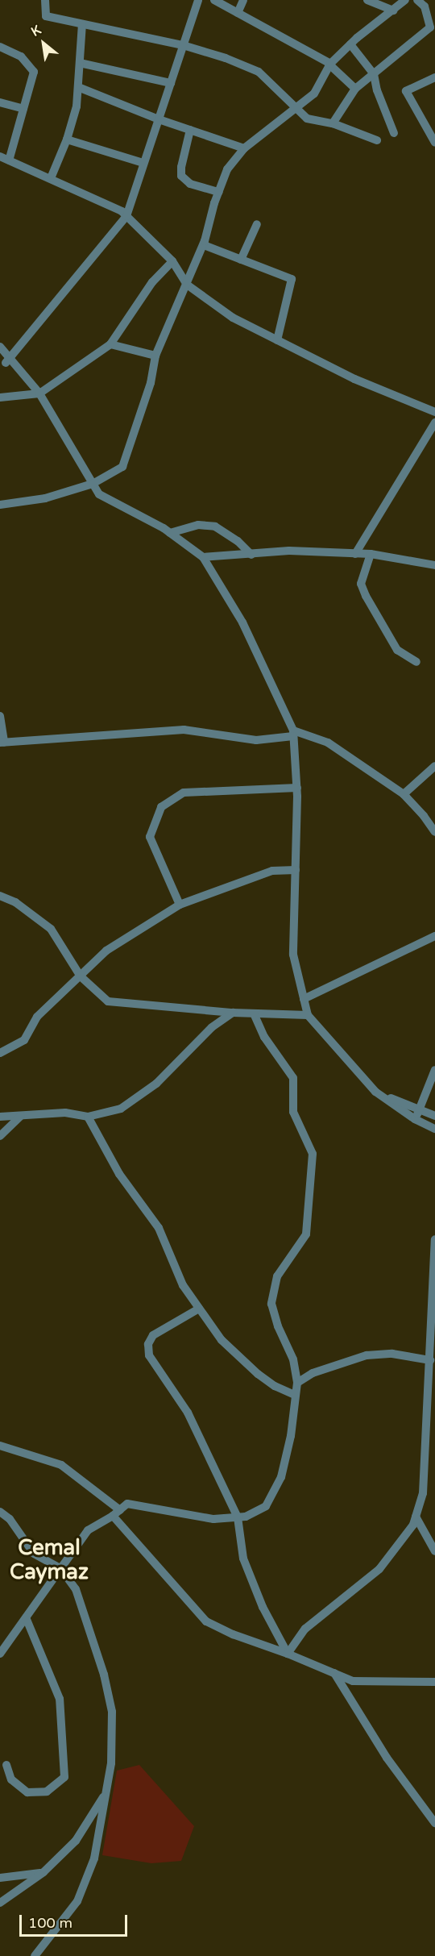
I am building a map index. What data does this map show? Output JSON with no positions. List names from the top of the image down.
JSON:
{
  "districts": ["Cemal Caymaz"],
  "scale_bar": "100 m",
  "north": "top left"
}
